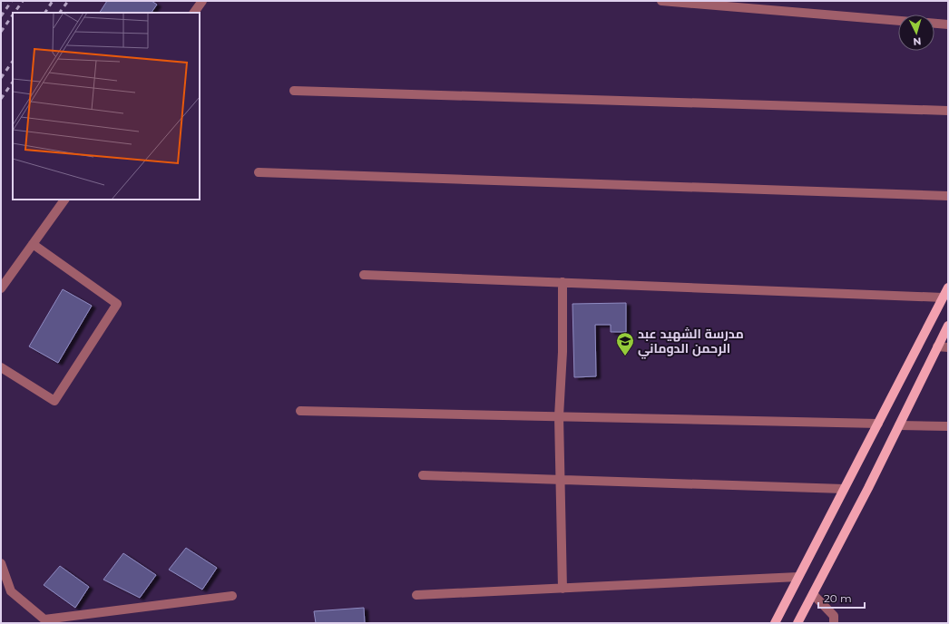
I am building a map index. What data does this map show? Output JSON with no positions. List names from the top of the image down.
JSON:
{
  "places": {
    "school or university": ["مدرسة الشهيد عبد الرحمن الدوماني"]
  },
  "scale_bar": "20 m",
  "north": "bottom"
}
